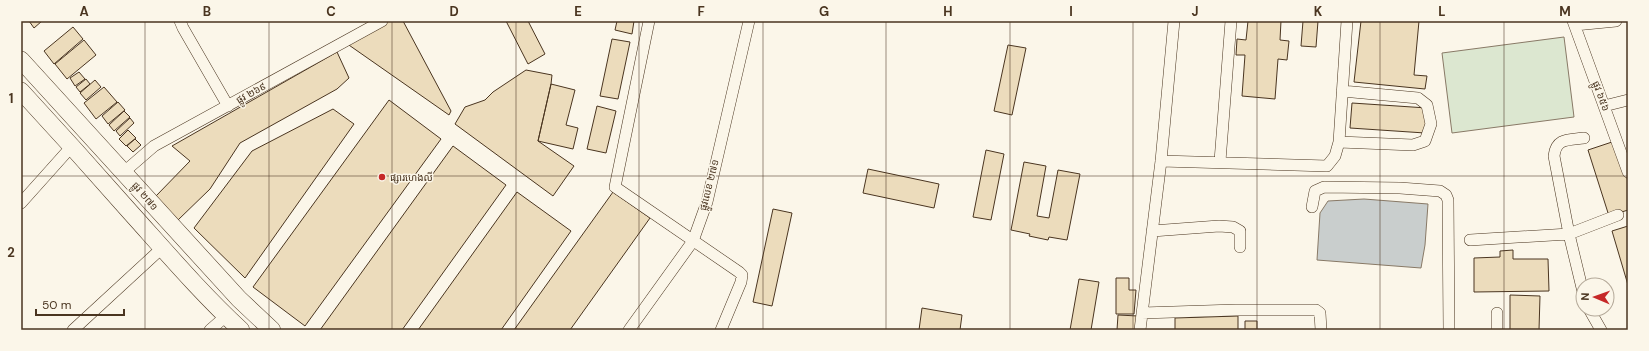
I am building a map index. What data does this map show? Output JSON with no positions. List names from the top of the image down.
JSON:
{
  "streets": {
    "main road": ["ផ្លូវ ២៧១"],
    "street": ["ផ្លូវ ២៦៩", "ផ្លូវ ៦៥៦", "ផ្លូវលេខ ២៧១"]
  },
  "crossings": [
    ["ផ្លូវ ២៦៩", "ផ្លូវ ២៧១"]
  ],
  "places": ["ផ្សារហេងលី"],
  "scale_bar": "50 m",
  "north": "left",
  "grid": {
    "columns": [
      "A",
      "B",
      "C",
      "D",
      "E",
      "F",
      "G",
      "H",
      "I",
      "J",
      "K",
      "L",
      "M"
    ],
    "rows": ["1", "2"]
  }
}
